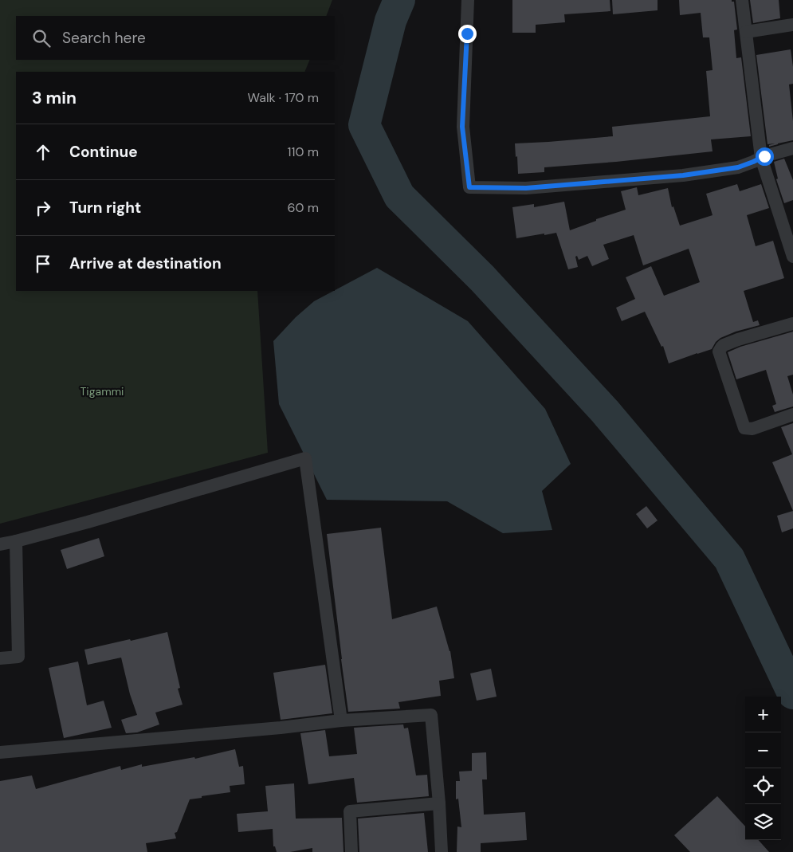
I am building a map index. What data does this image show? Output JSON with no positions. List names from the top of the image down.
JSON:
{
  "parks": ["Tigammi"],
  "page": {
    "search": "Search here",
    "heading": ["3 min", "Walk · 170 m"],
    "list": [
      ["Continue", "110 m"],
      ["Turn right", "60 m"],
      "Arrive at destination"
    ],
    "map_buttons": ["+", "−"]
  }
}
